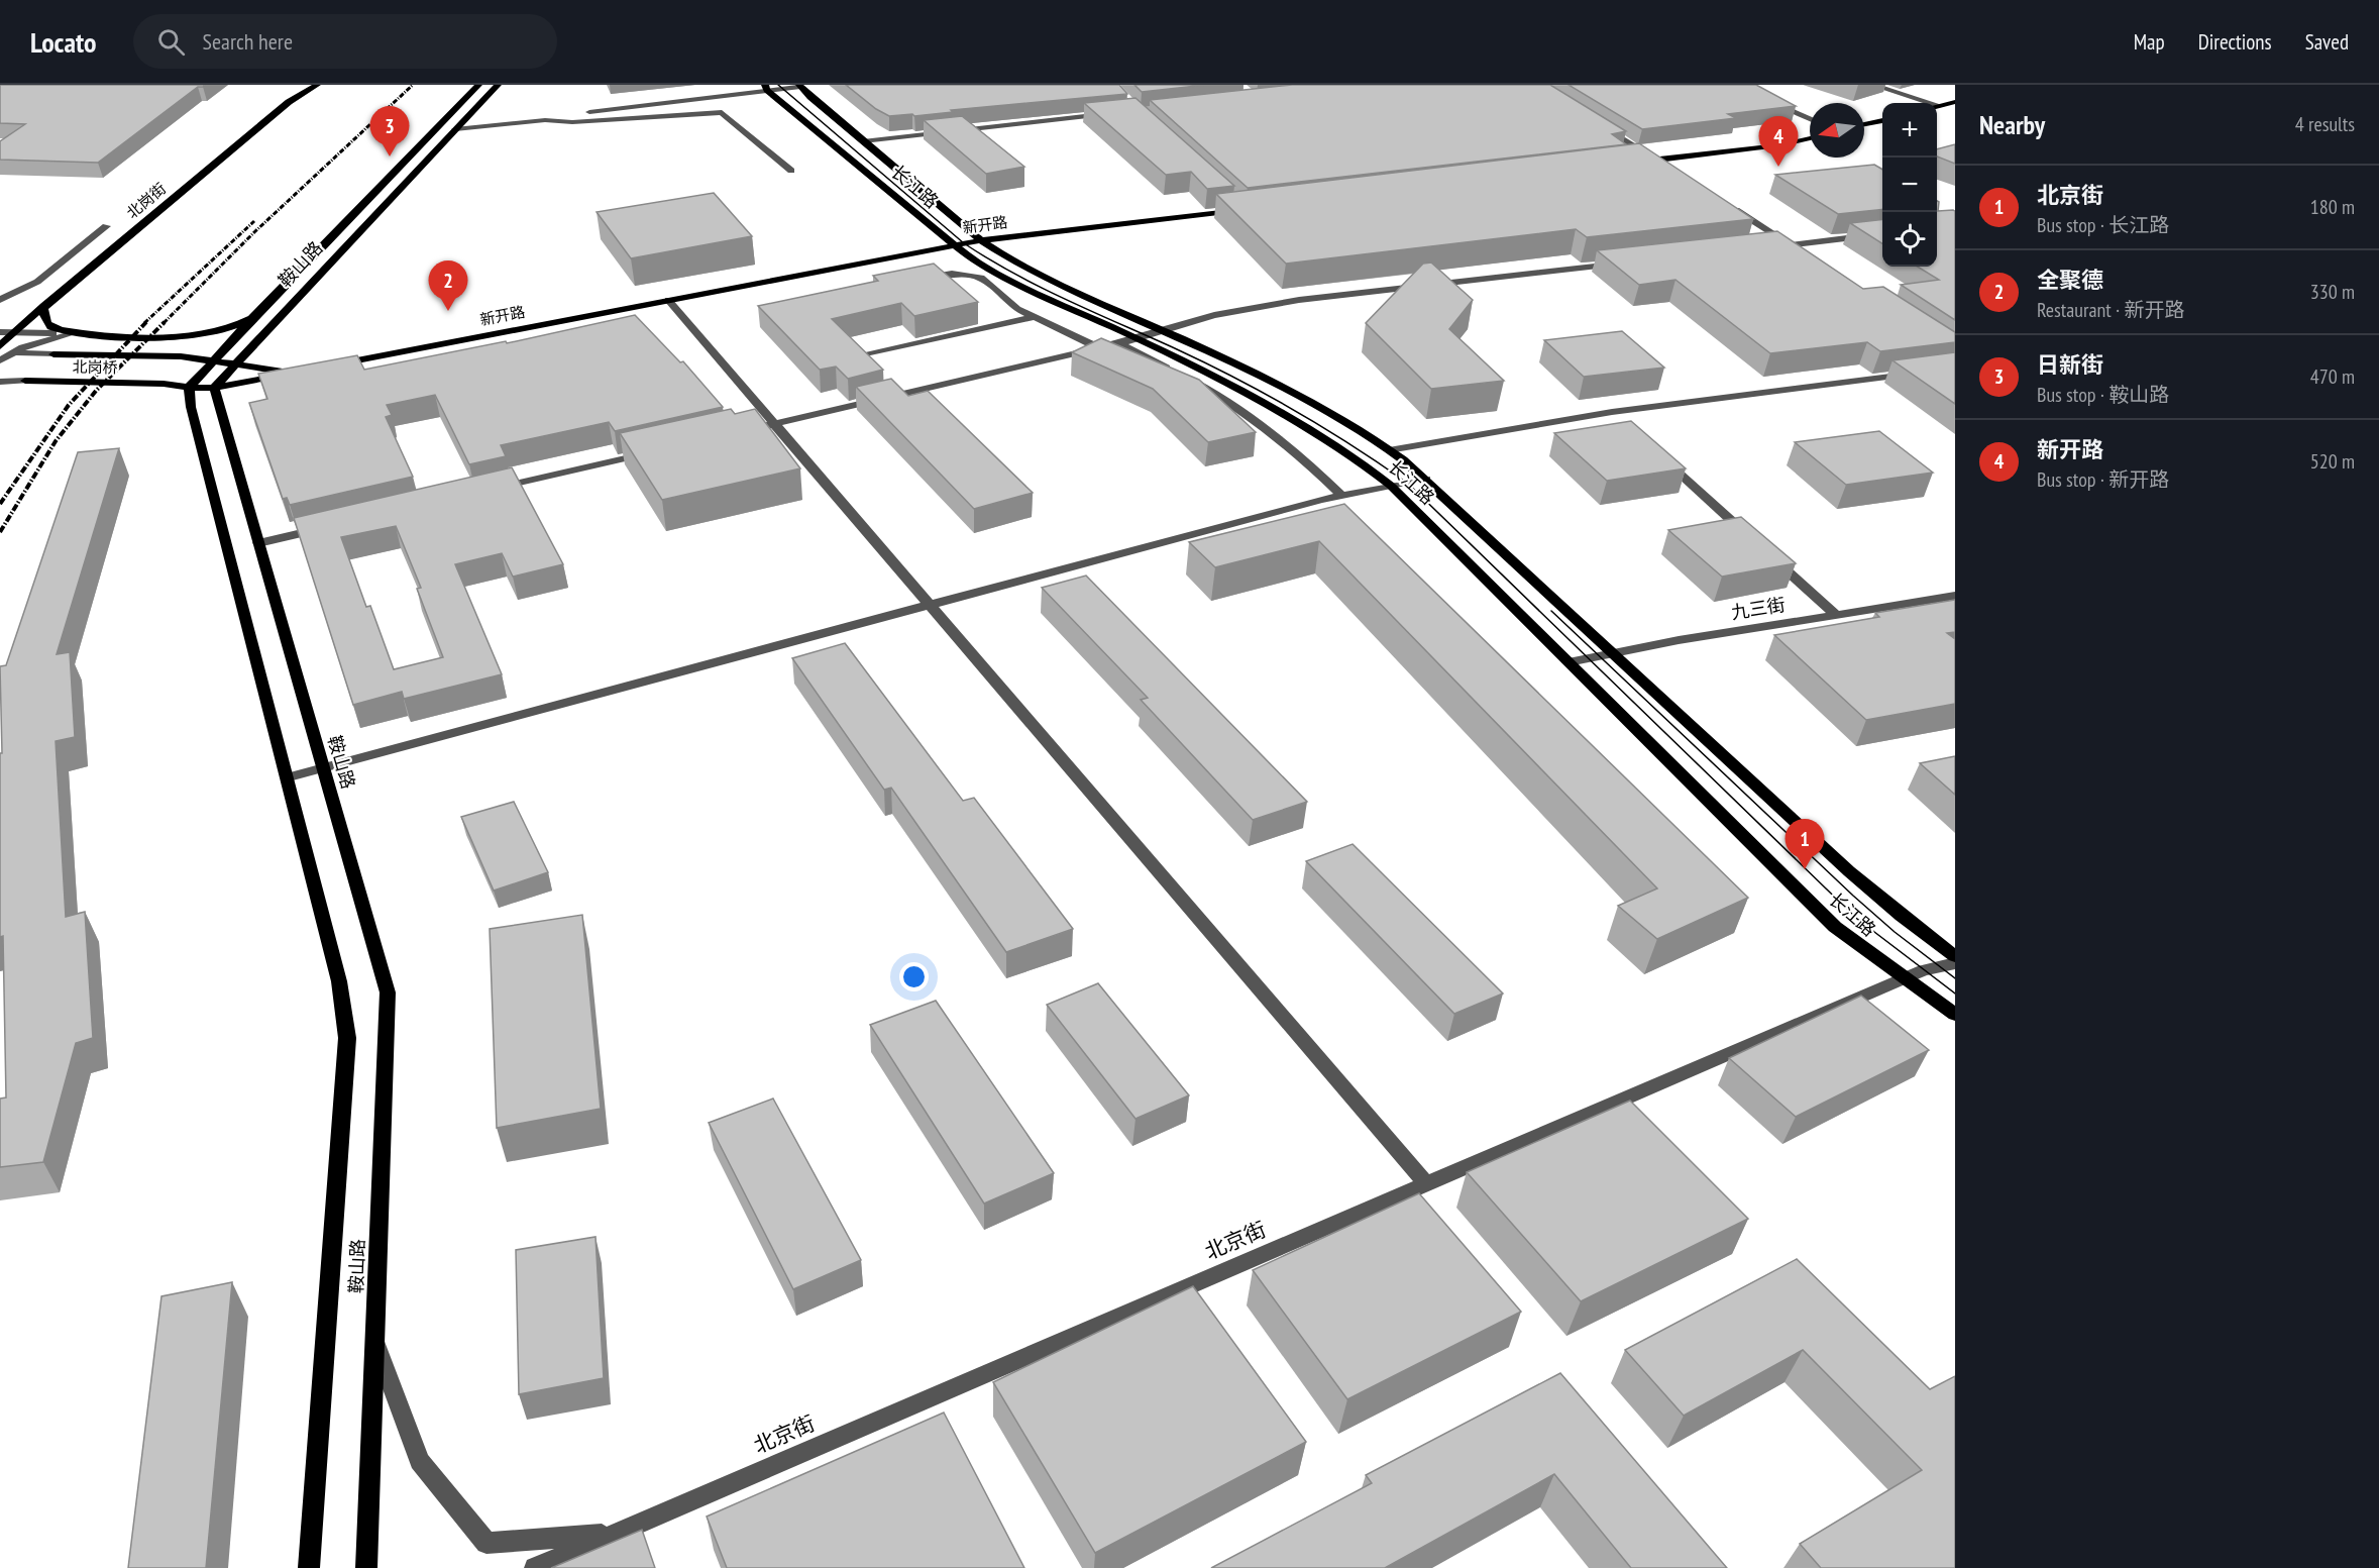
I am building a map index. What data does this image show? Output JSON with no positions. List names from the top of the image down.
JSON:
{
  "streets": {
    "main road": [
      "长江路",
      "北岗街",
      "新开路",
      "鞍山路",
      "北岗桥"
    ],
    "street": ["九三街", "北京街"]
  },
  "crossings": [
    ["长江路", "新开路"],
    ["长江路", "九三街"],
    ["长江路", "北京街"],
    ["鞍山路", "北岗桥"]
  ],
  "north": "left",
  "page": {
    "header": "Locato",
    "search": "Search here",
    "nav": ["Map", "Directions", "Saved"],
    "heading": ["Nearby", "4 results"],
    "map_buttons": ["+", "−"],
    "pins": [
      "3",
      "4",
      "2",
      "1"
    ],
    "list": [
      {
        "mark": "1",
        "name": "北京街",
        "note": "Bus stop · 长江路",
        "value": "180 m"
      },
      {
        "mark": "2",
        "name": "全聚德",
        "note": "Restaurant · 新开路",
        "value": "330 m"
      },
      {
        "mark": "3",
        "name": "日新街",
        "note": "Bus stop · 鞍山路",
        "value": "470 m"
      },
      {
        "mark": "4",
        "name": "新开路",
        "note": "Bus stop · 新开路",
        "value": "520 m"
      }
    ]
  }
}
